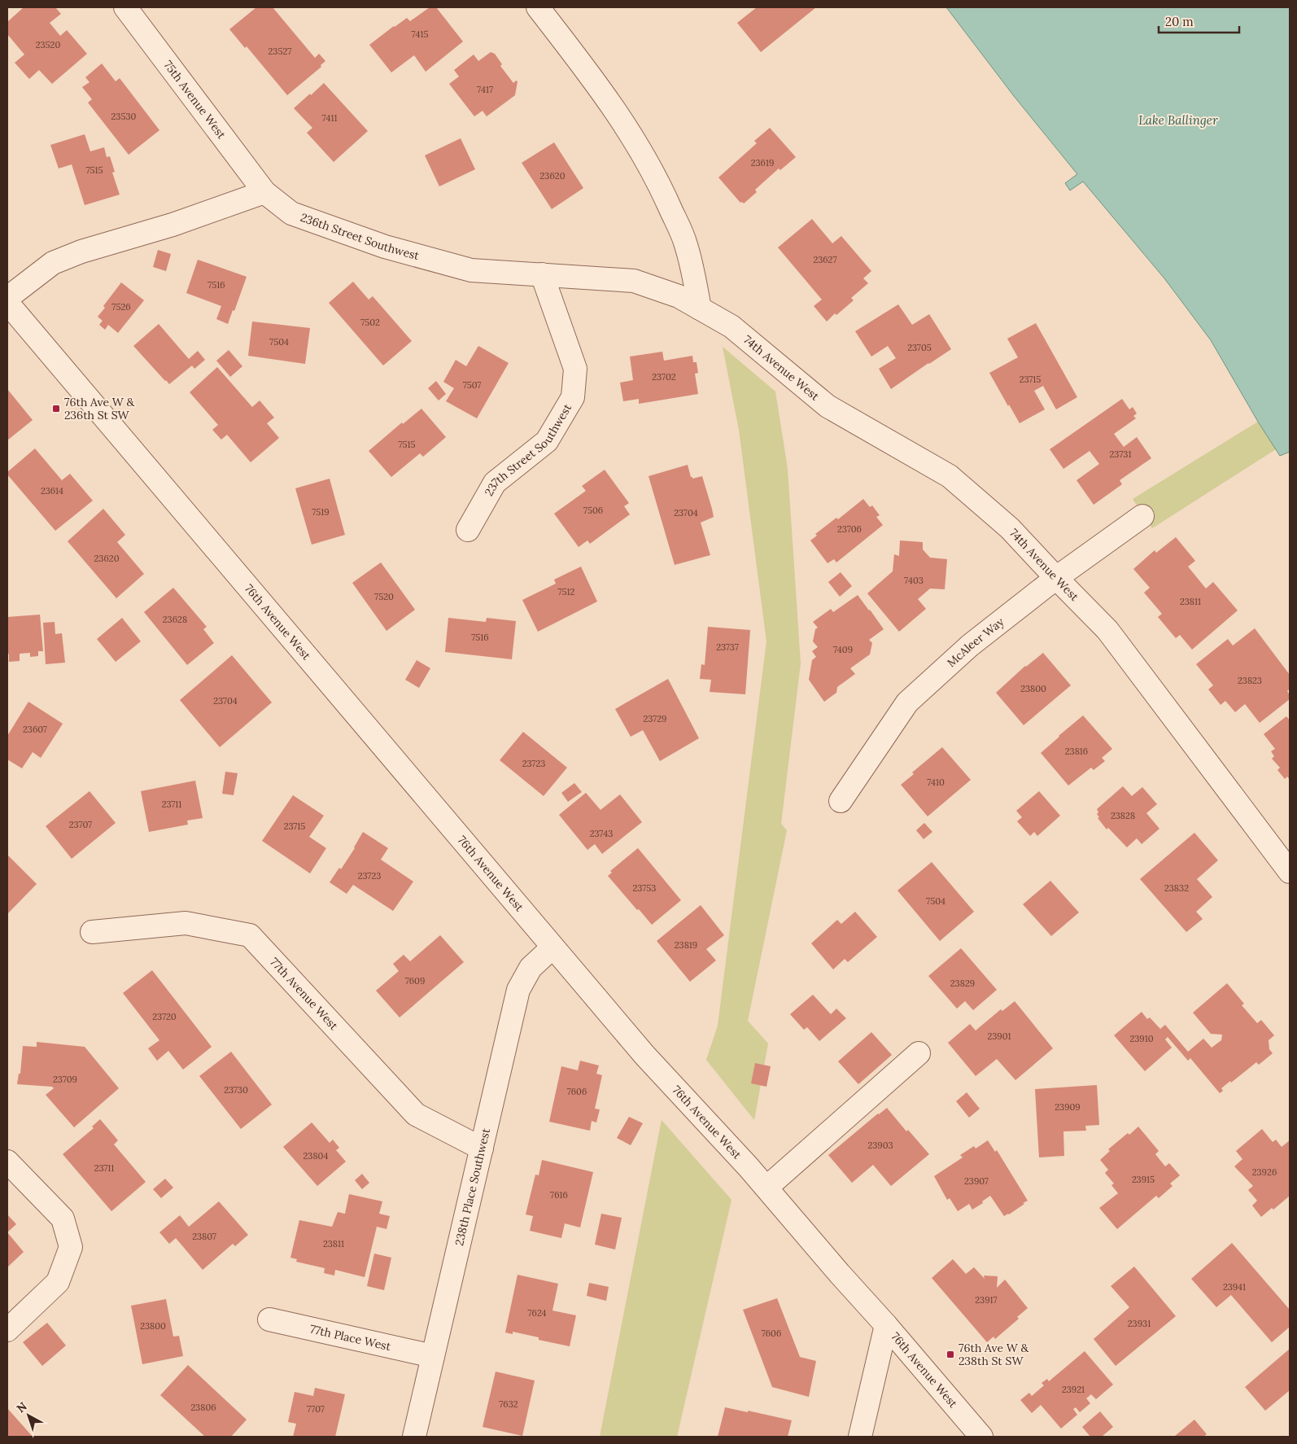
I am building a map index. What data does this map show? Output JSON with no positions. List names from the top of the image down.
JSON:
{
  "streets": {
    "street": [
      "75th Avenue West",
      "236th Street Southwest",
      "74th Avenue West",
      "237th Street Southwest",
      "76th Avenue West",
      "McAleer Way",
      "77th Avenue West",
      "238th Place Southwest",
      "77th Place West"
    ]
  },
  "crossings": [
    ["75th Avenue West", "236th Street Southwest"],
    ["236th Street Southwest", "74th Avenue West"],
    ["236th Street Southwest", "237th Street Southwest"],
    ["74th Avenue West", "McAleer Way"],
    ["76th Avenue West", "238th Place Southwest"],
    ["77th Avenue West", "238th Place Southwest"],
    ["238th Place Southwest", "77th Place West"]
  ],
  "water": ["Lake Ballinger"],
  "places": {
    "transit": ["76th Ave W & 236th St SW", "76th Ave W & 238th St SW"]
  },
  "house_numbers": [
    "7415",
    "23520",
    "23527",
    "7417",
    "23530",
    "7411",
    "23619",
    "7515",
    "23620",
    "23627",
    "7516",
    "7526",
    "7502",
    "7504",
    "23705",
    "23702",
    "23715",
    "7507",
    "7515",
    "23731",
    "23614",
    "7506",
    "7519",
    "23704",
    "23706",
    "23620",
    "7403",
    "7512",
    "7520",
    "23811",
    "23628",
    "7516",
    "23737",
    "7409",
    "23823",
    "23800",
    "23704",
    "23729",
    "23607",
    "23816",
    "23723",
    "7410",
    "23711",
    "23828",
    "23707",
    "23715",
    "23743",
    "23723",
    "23753",
    "23832",
    "7504",
    "23819",
    "7609",
    "23829",
    "23720",
    "23901",
    "23910",
    "23709",
    "23730",
    "7606",
    "23909",
    "23903",
    "23804",
    "23711",
    "23926",
    "23915",
    "23907",
    "7616",
    "23807",
    "23811",
    "23941",
    "23917",
    "7624",
    "23931",
    "23800",
    "7606",
    "23921",
    "7632",
    "23806",
    "7707"
  ],
  "scale_bar": "20 m",
  "north": "top left"
}
